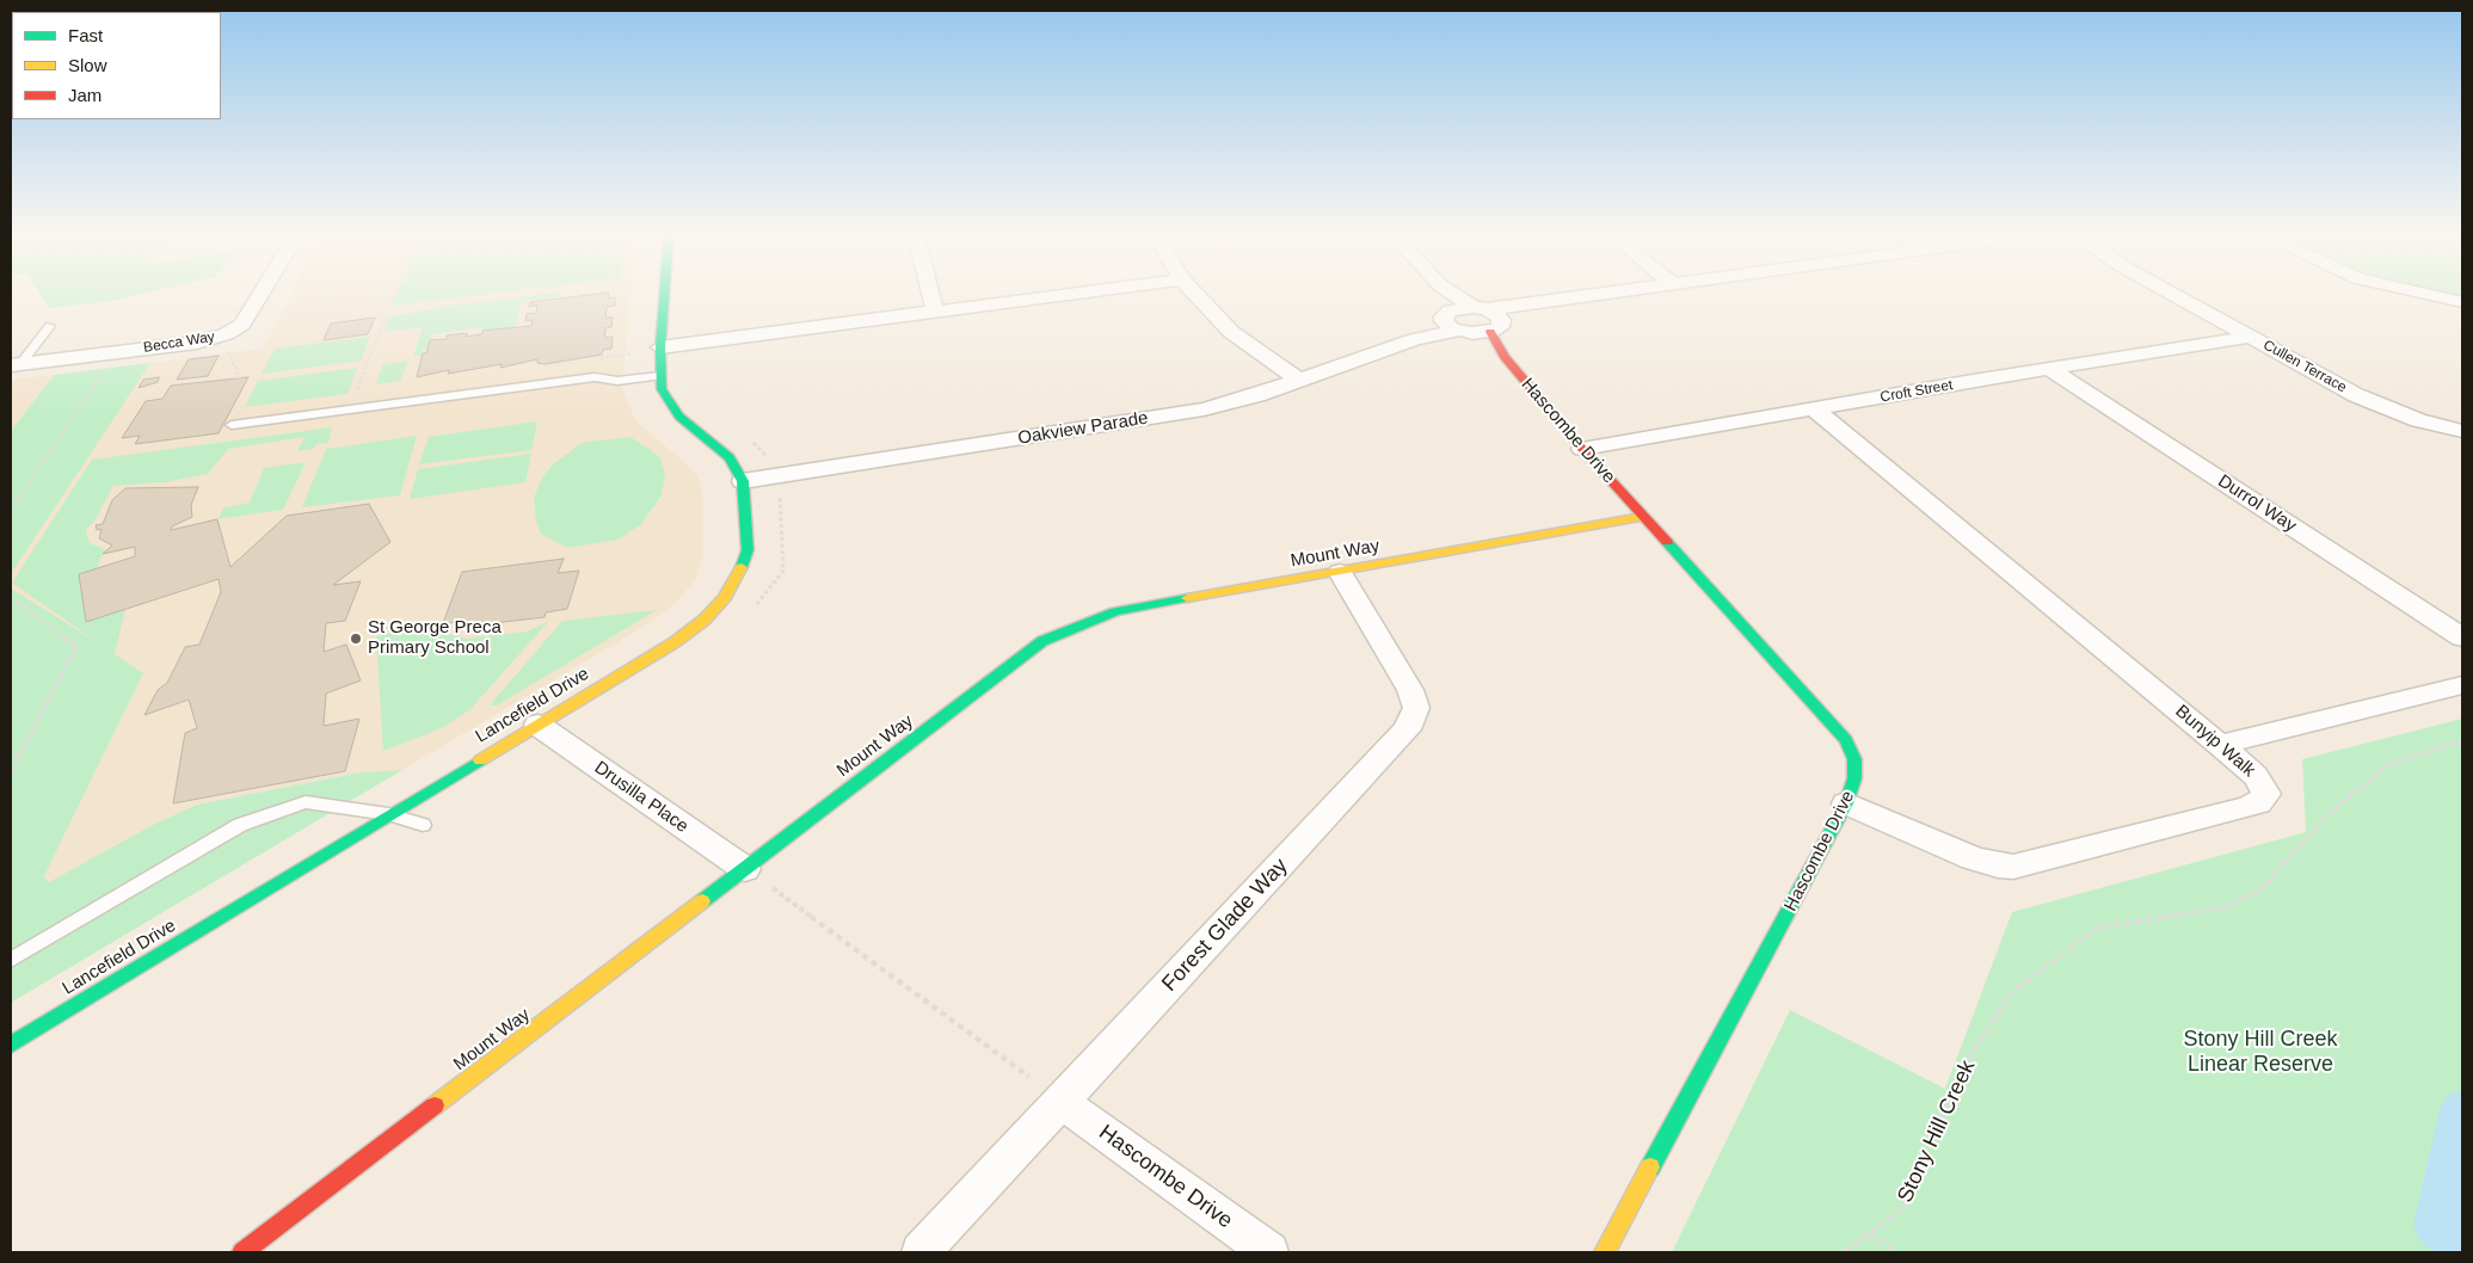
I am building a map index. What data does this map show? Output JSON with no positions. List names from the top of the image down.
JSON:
{
  "streets": {
    "street": [
      "Becca Way",
      "Cullen Terrace",
      "Croft Street",
      "Oakview Parade",
      "Hascombe Drive",
      "Durrol Way",
      "Mount Way",
      "Lancefield Drive",
      "Bunyip Walk",
      "Drusilla Place",
      "Forest Glade Way"
    ],
    "path": ["Stony Hill Creek"]
  },
  "crossings": [
    ["Cullen Terrace", "Croft Street"],
    ["Croft Street", "Hascombe Drive"],
    ["Croft Street", "Durrol Way"],
    ["Croft Street", "Bunyip Walk"],
    ["Oakview Parade", "Hascombe Drive"],
    ["Oakview Parade", "Lancefield Drive"],
    ["Hascombe Drive", "Mount Way"],
    ["Hascombe Drive", "Bunyip Walk"],
    ["Hascombe Drive", "Forest Glade Way"],
    ["Mount Way", "Drusilla Place"],
    ["Mount Way", "Forest Glade Way"],
    ["Lancefield Drive", "Drusilla Place"]
  ],
  "parks": ["Stony Hill Creek Linear Reserve"],
  "places": ["St George Preca Primary School"],
  "legend": ["Fast", "Slow", "Jam"]
}
